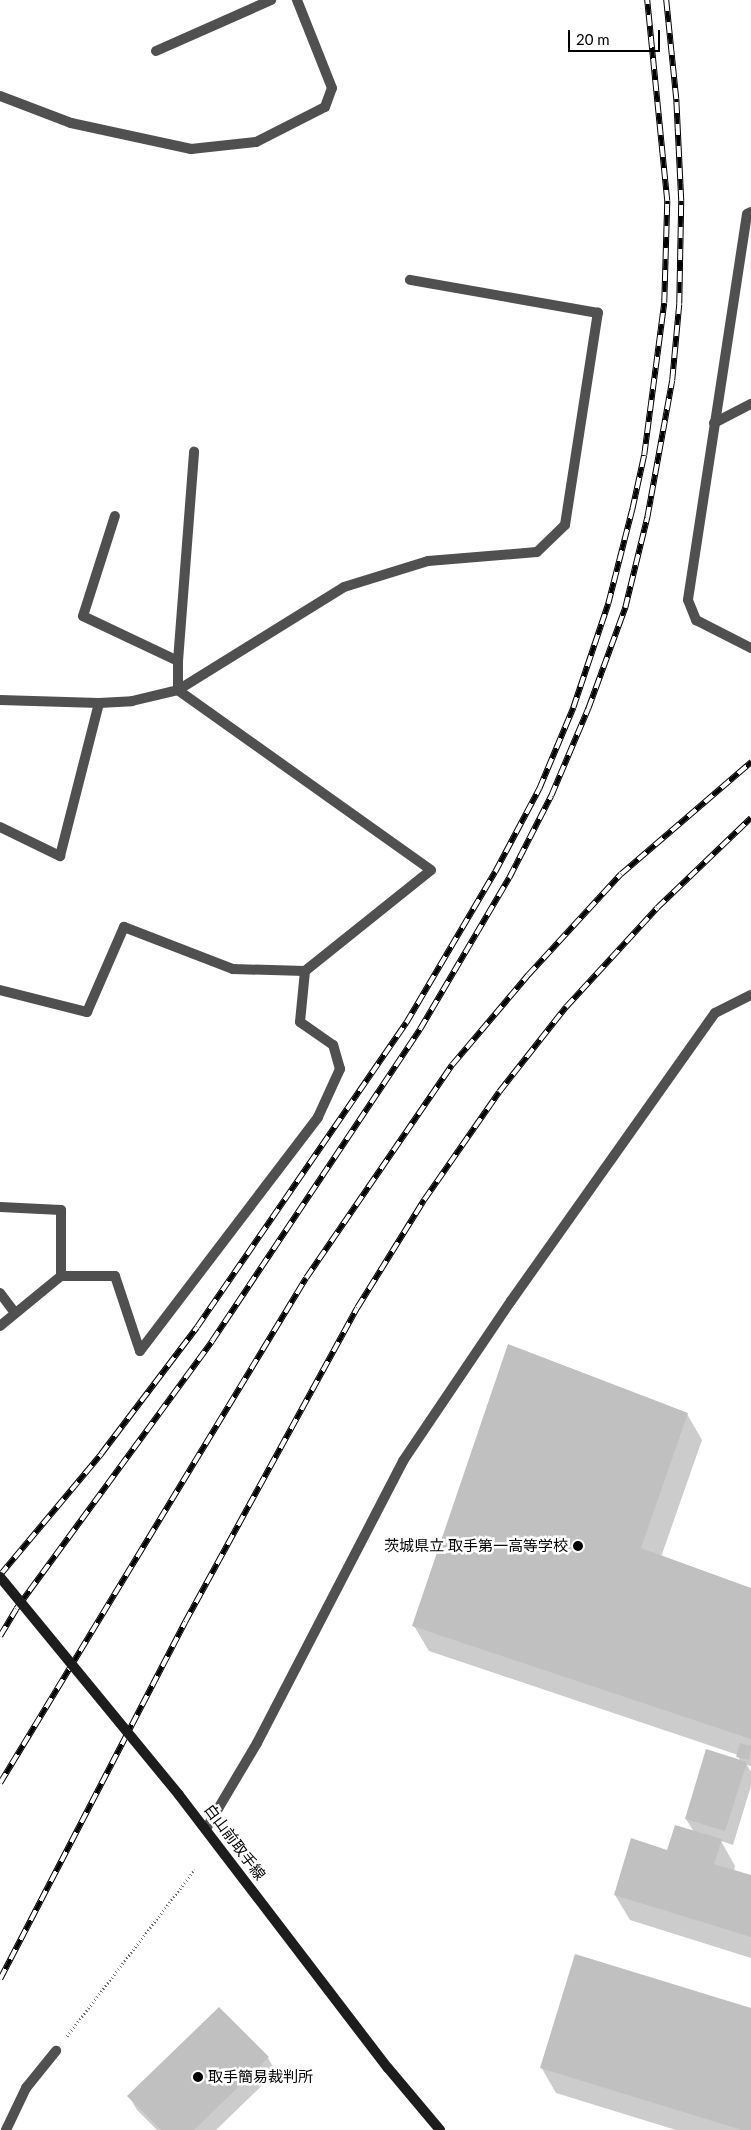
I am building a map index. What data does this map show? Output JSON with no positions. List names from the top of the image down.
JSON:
{
  "streets": {
    "main road": ["白山前取手線"]
  },
  "places": ["茨城県立 取手第一高等学校", "取手簡易裁判所"],
  "scale_bar": "20 m"
}
